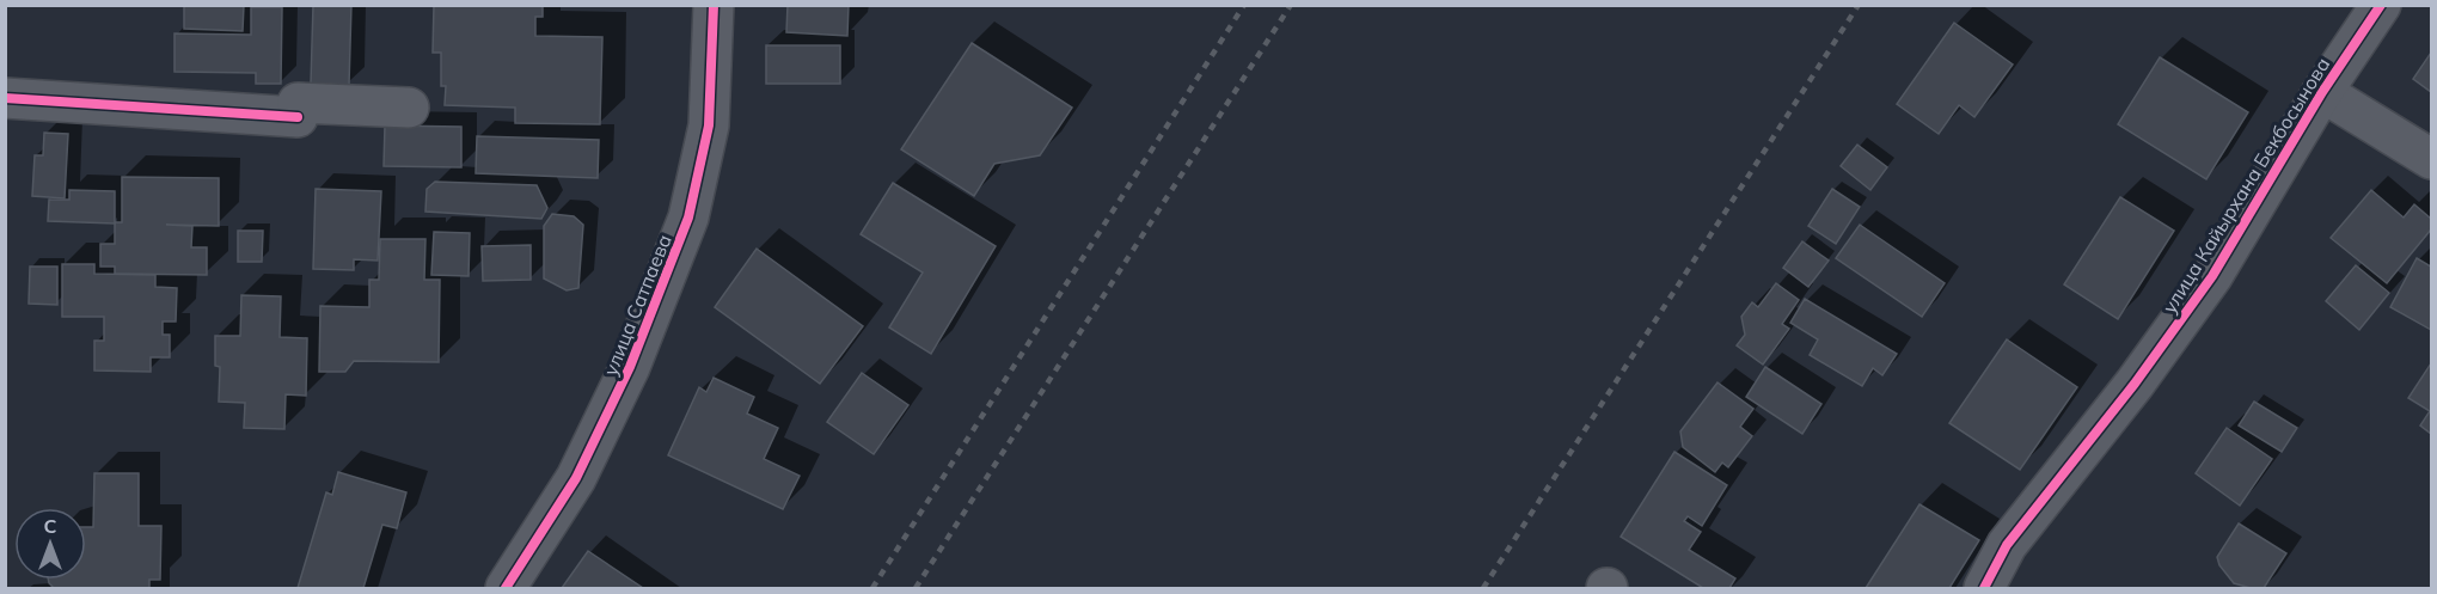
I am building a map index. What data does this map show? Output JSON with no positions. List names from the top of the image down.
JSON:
{
  "streets": {
    "street": ["улица Кайырхана Бекбосынова", "улица Сатпаева"]
  },
  "north": "top"
}
